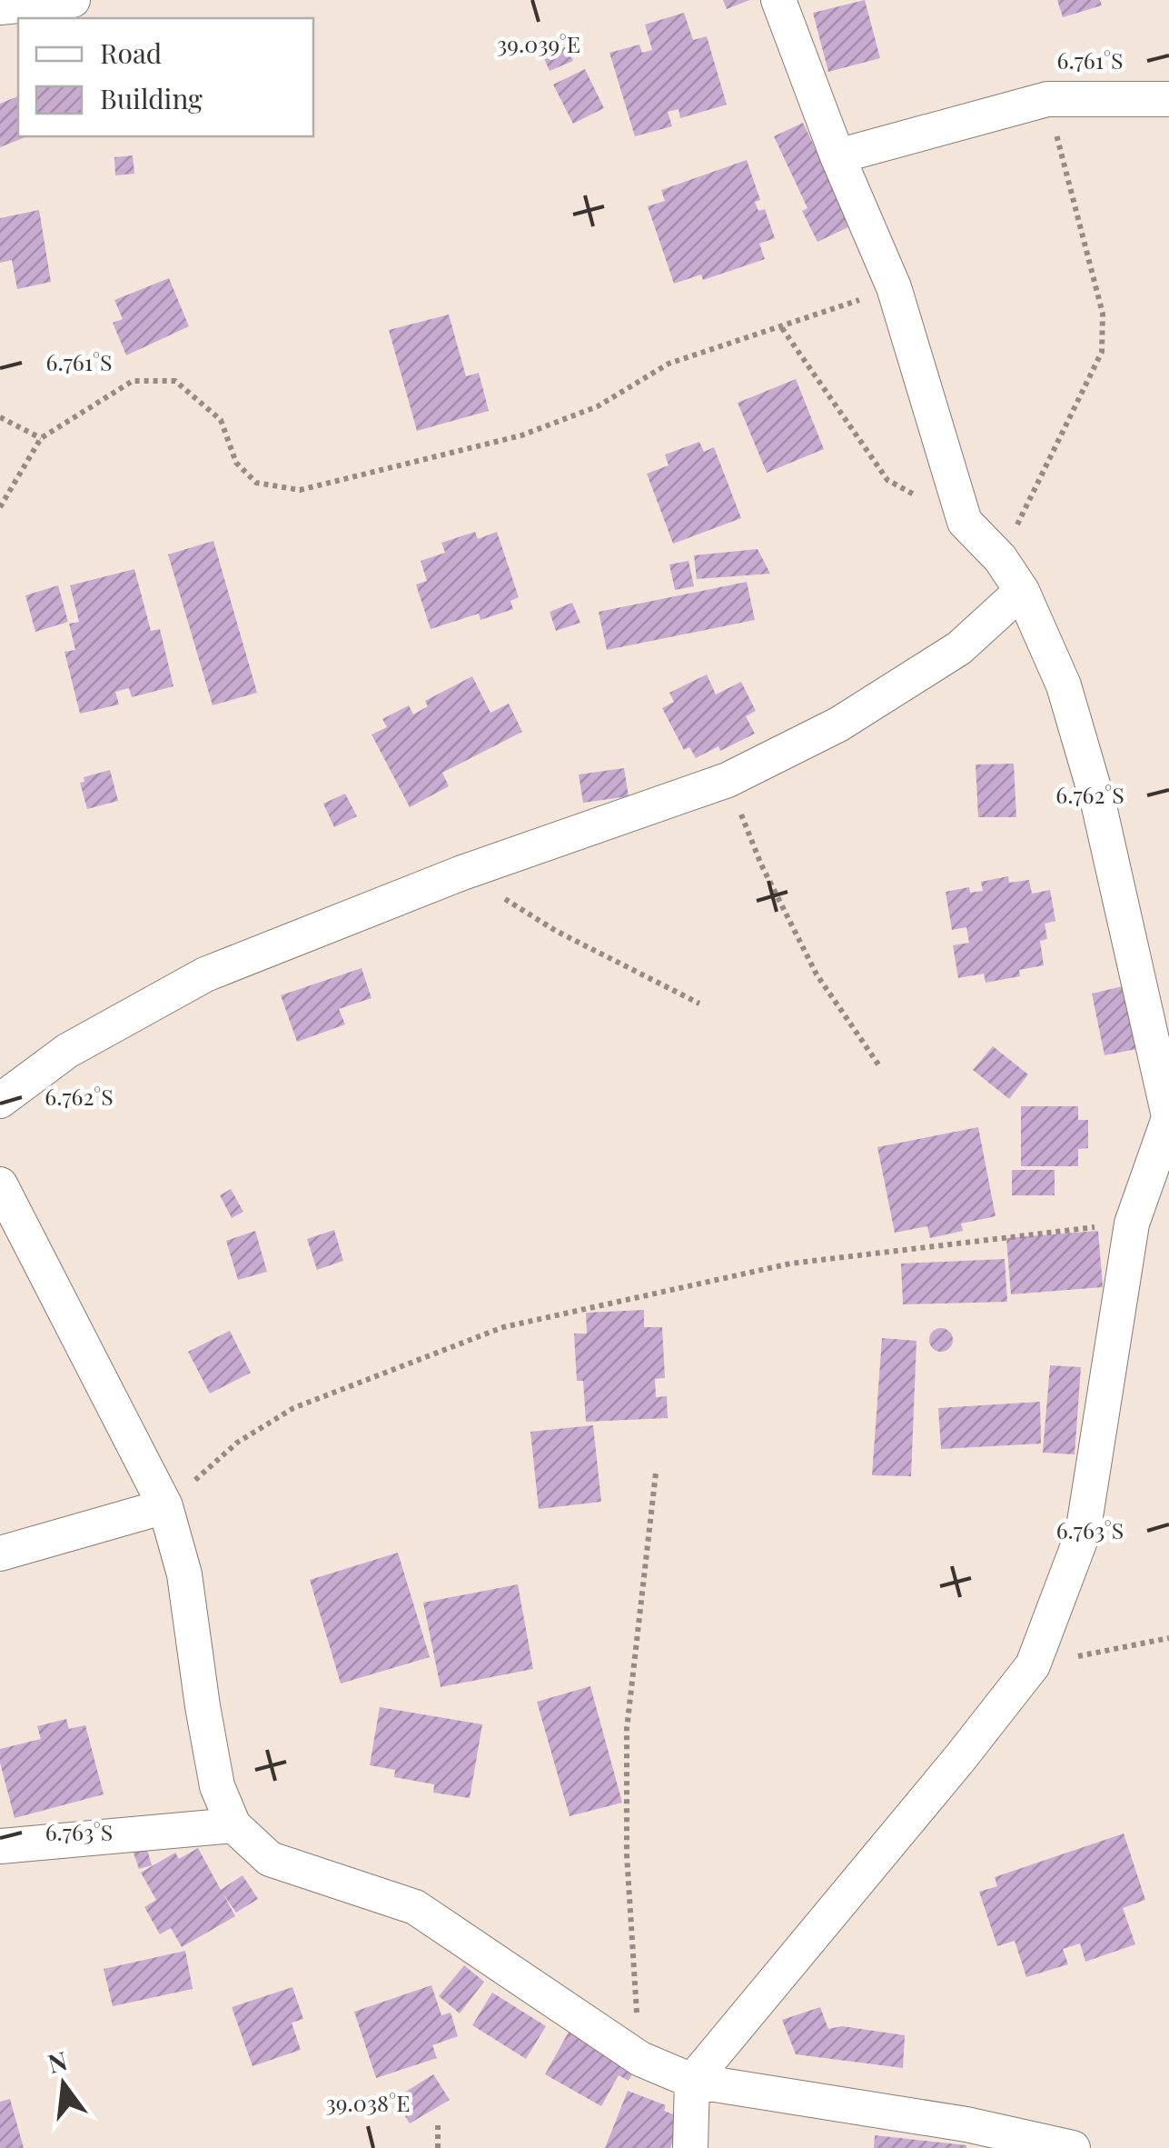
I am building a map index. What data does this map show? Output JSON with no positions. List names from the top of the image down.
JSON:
{
  "legend": ["Road", "Building"],
  "north": "top",
  "coordinates": [
    "39.039°E",
    "6.761°S",
    "6.762°S",
    "6.763°S",
    "39.038°E"
  ]
}
